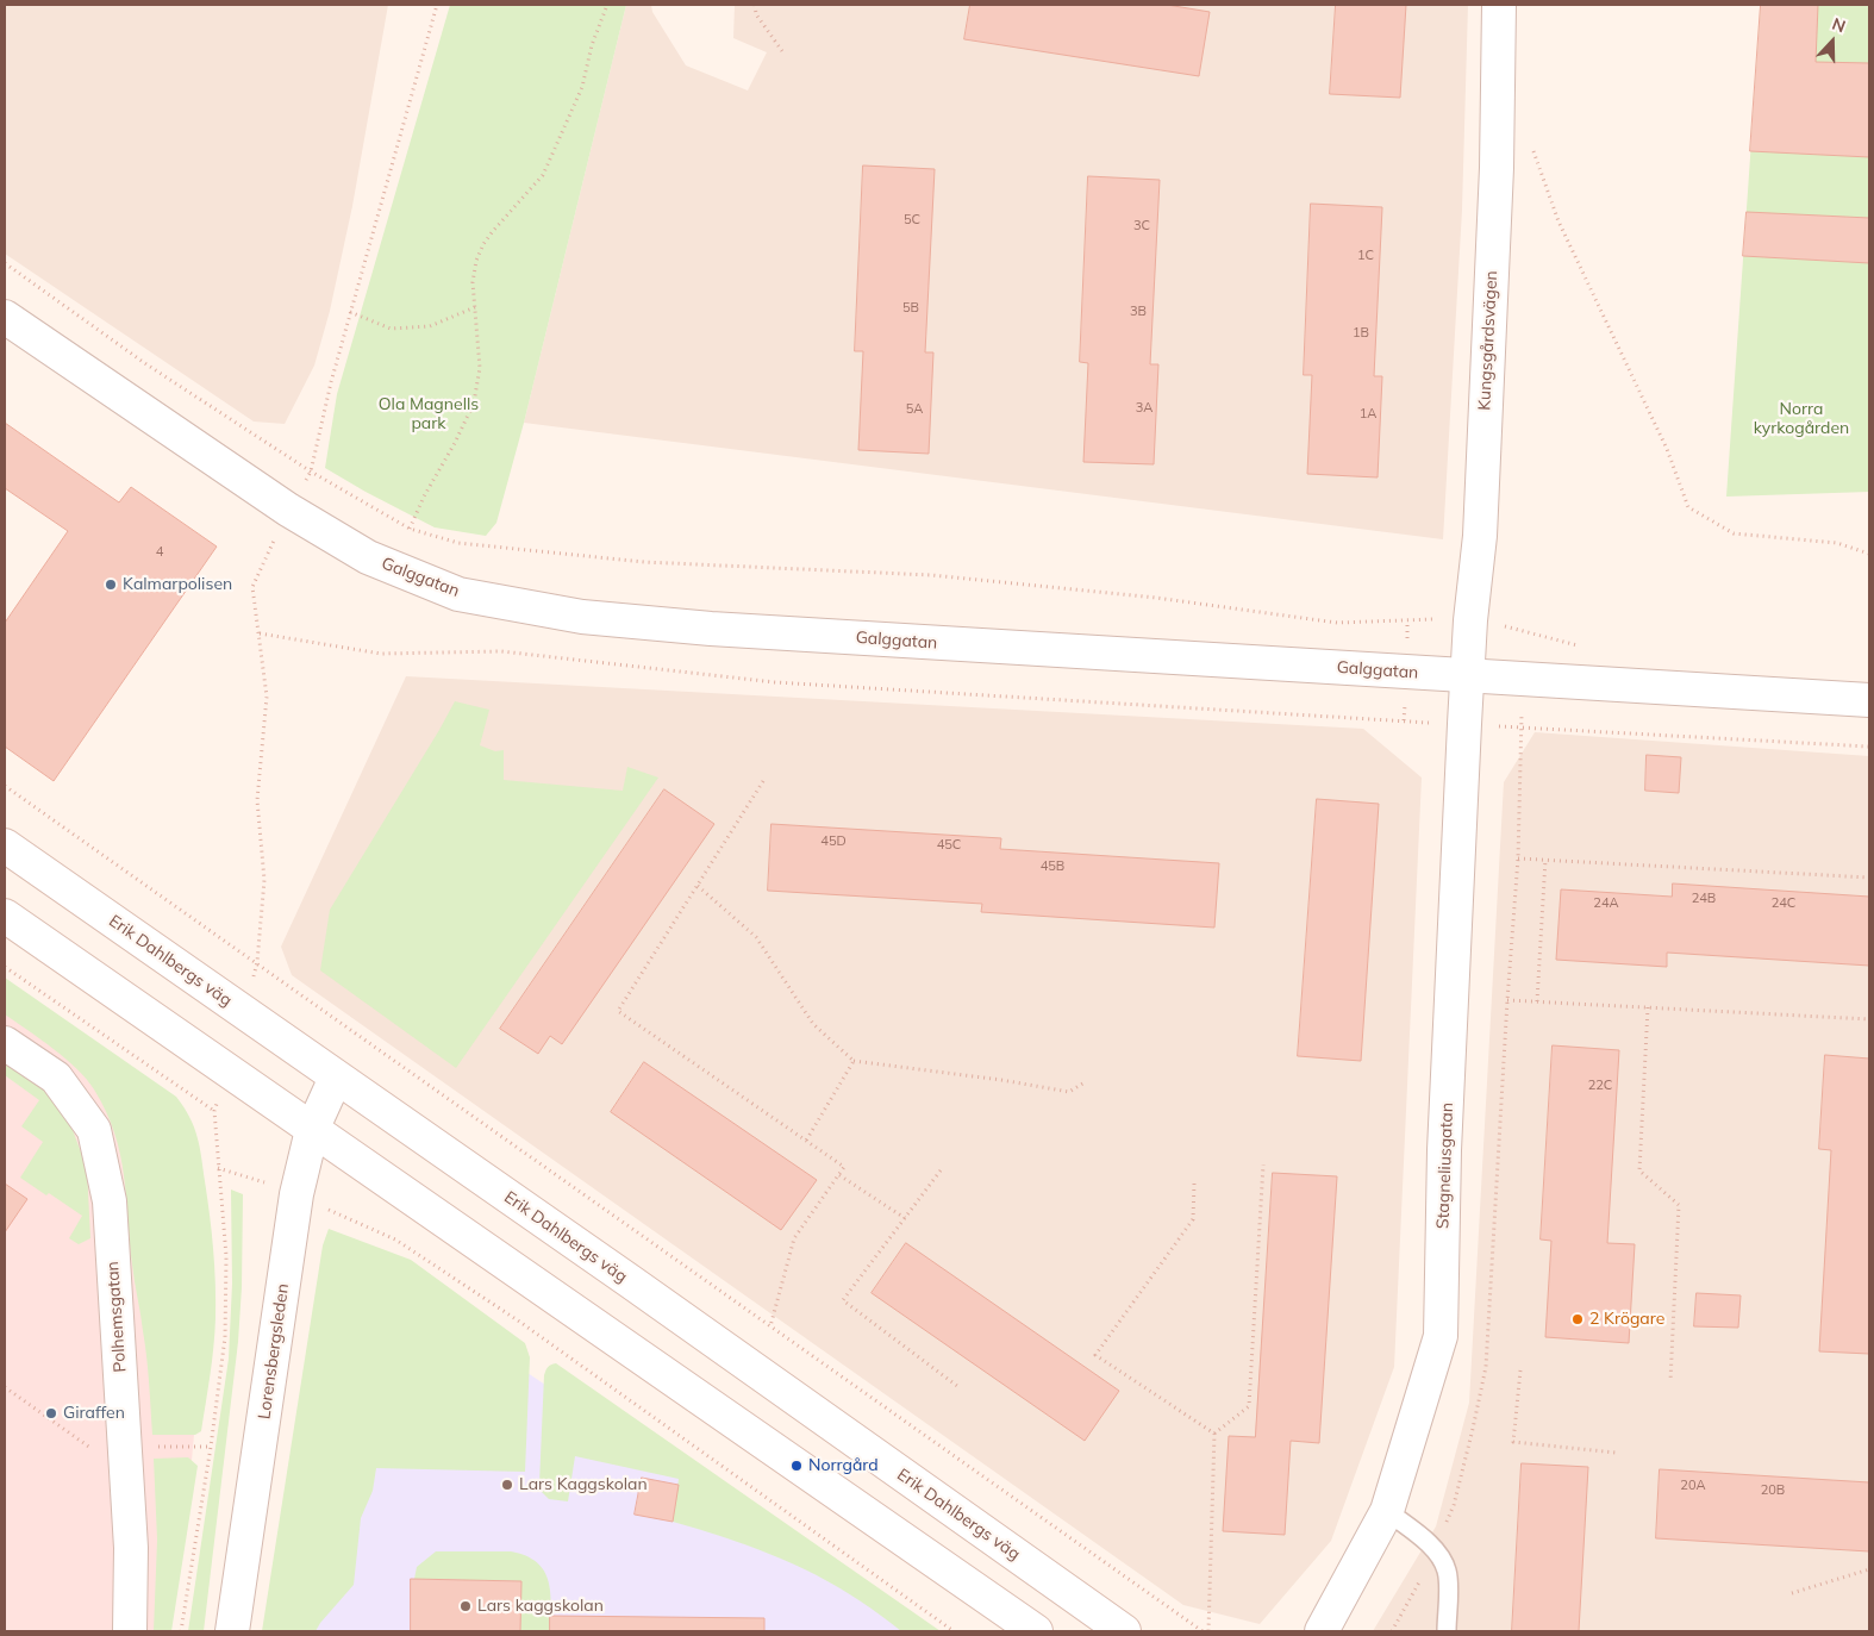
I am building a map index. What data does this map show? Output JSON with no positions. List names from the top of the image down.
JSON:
{
  "streets": {
    "street": [
      "Kungsgårdsvägen",
      "Galggatan",
      "Erik Dahlbergs väg",
      "Stagneliusgatan",
      "Polhemsgatan",
      "Lorensbergsleden"
    ]
  },
  "crossings": [
    ["Kungsgårdsvägen", "Galggatan"],
    ["Kungsgårdsvägen", "Stagneliusgatan"],
    ["Galggatan", "Stagneliusgatan"],
    ["Erik Dahlbergs väg", "Lorensbergsleden"]
  ],
  "parks": ["Ola Magnells park", "Norra kyrkogården"],
  "places": [
    "Kalmarpolisen",
    "2 Krögare",
    "Giraffen",
    "Norrgård",
    "Lars Kaggskolan",
    "Lars kaggskolan"
  ],
  "house_numbers": [
    "5C",
    "3C",
    "1C",
    "5B",
    "3B",
    "1B",
    "3A",
    "5A",
    "1A",
    "4",
    "45D",
    "45C",
    "45B",
    "24B",
    "24A",
    "24C",
    "22C",
    "20A",
    "20B"
  ],
  "north": "top"
}
